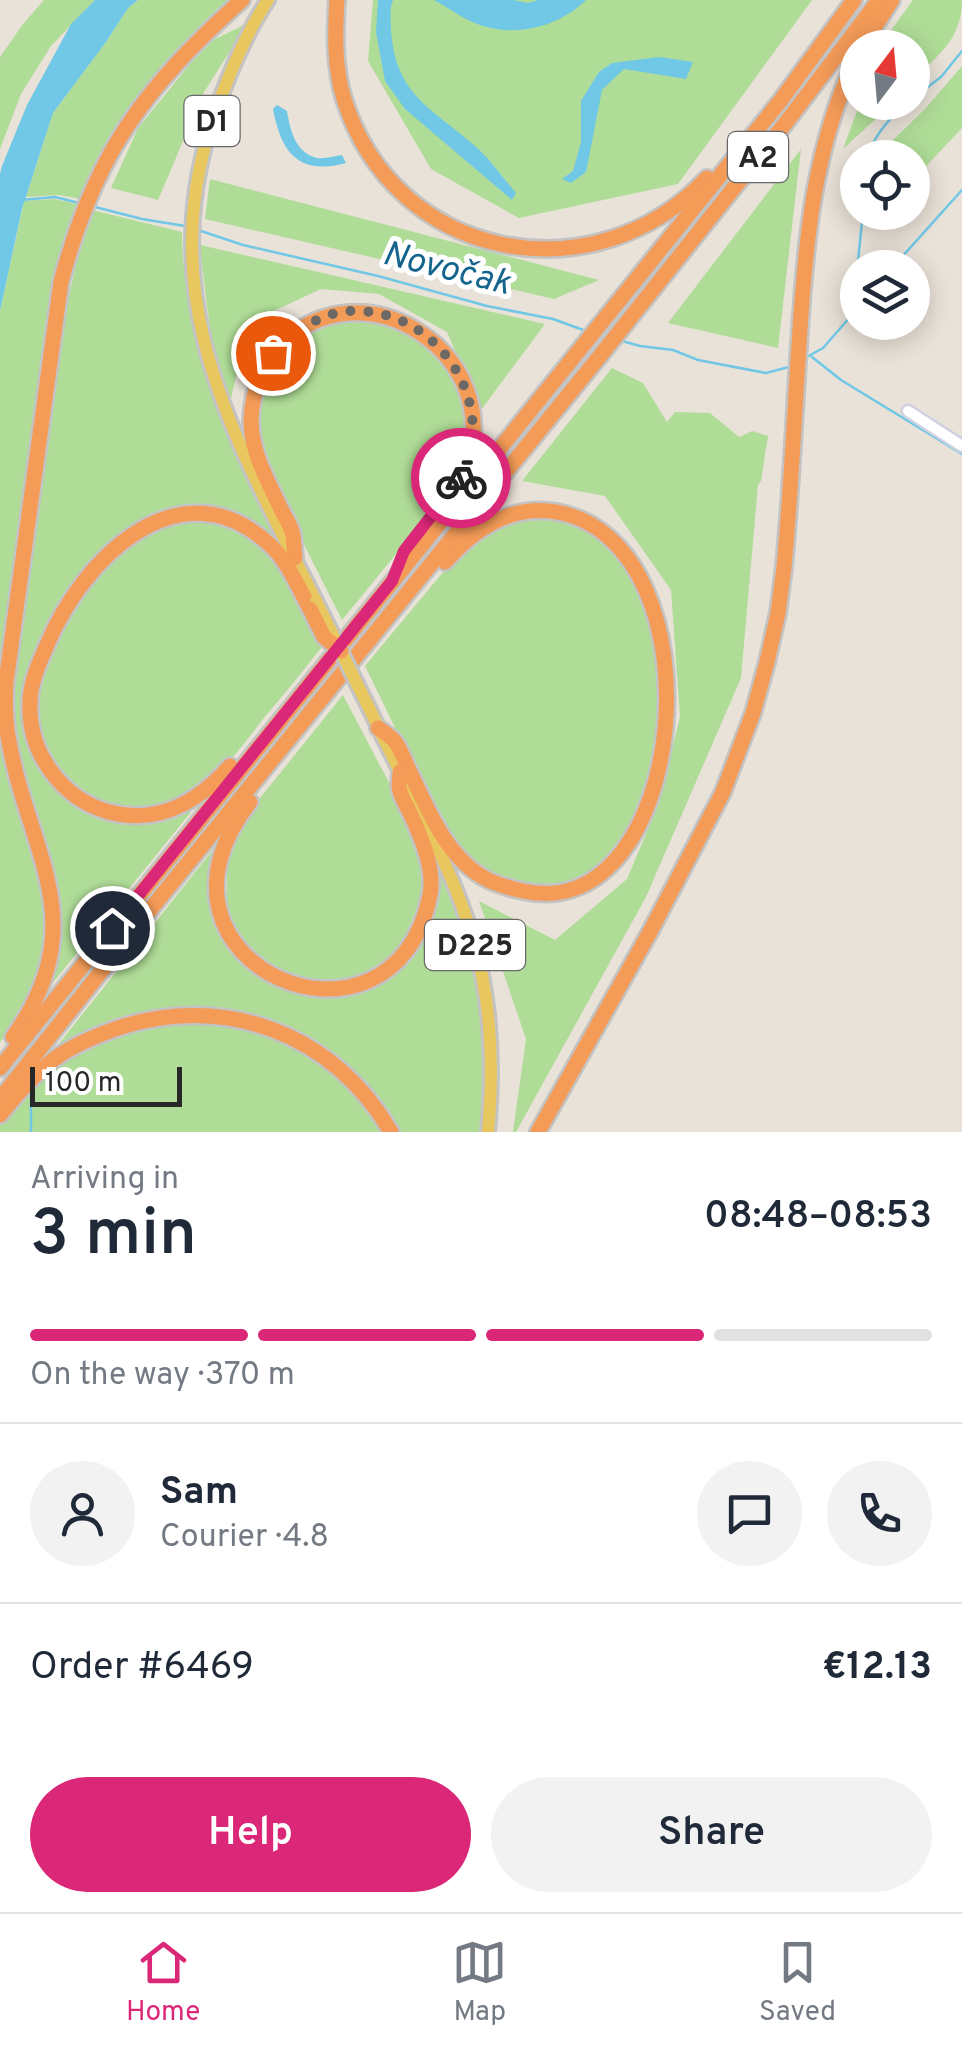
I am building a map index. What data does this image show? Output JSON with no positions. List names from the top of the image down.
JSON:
{
  "streets": {
    "highway": ["A2"],
    "main road": ["D1", "D225"]
  },
  "water": ["Novočak"],
  "scale_bar": "100 m",
  "north": "top",
  "page": {
    "scale": "100 m",
    "heading": ["3 min", "Arriving in", "08:48–08:53"],
    "panel": [
      "Sam",
      "Courier · 4.8",
      "Order #6469",
      "€12.13"
    ],
    "bar": "On the way · 370 m",
    "buttons": ["Help", "Share"],
    "tabs": ["Home", "Map", "Saved"]
  }
}
